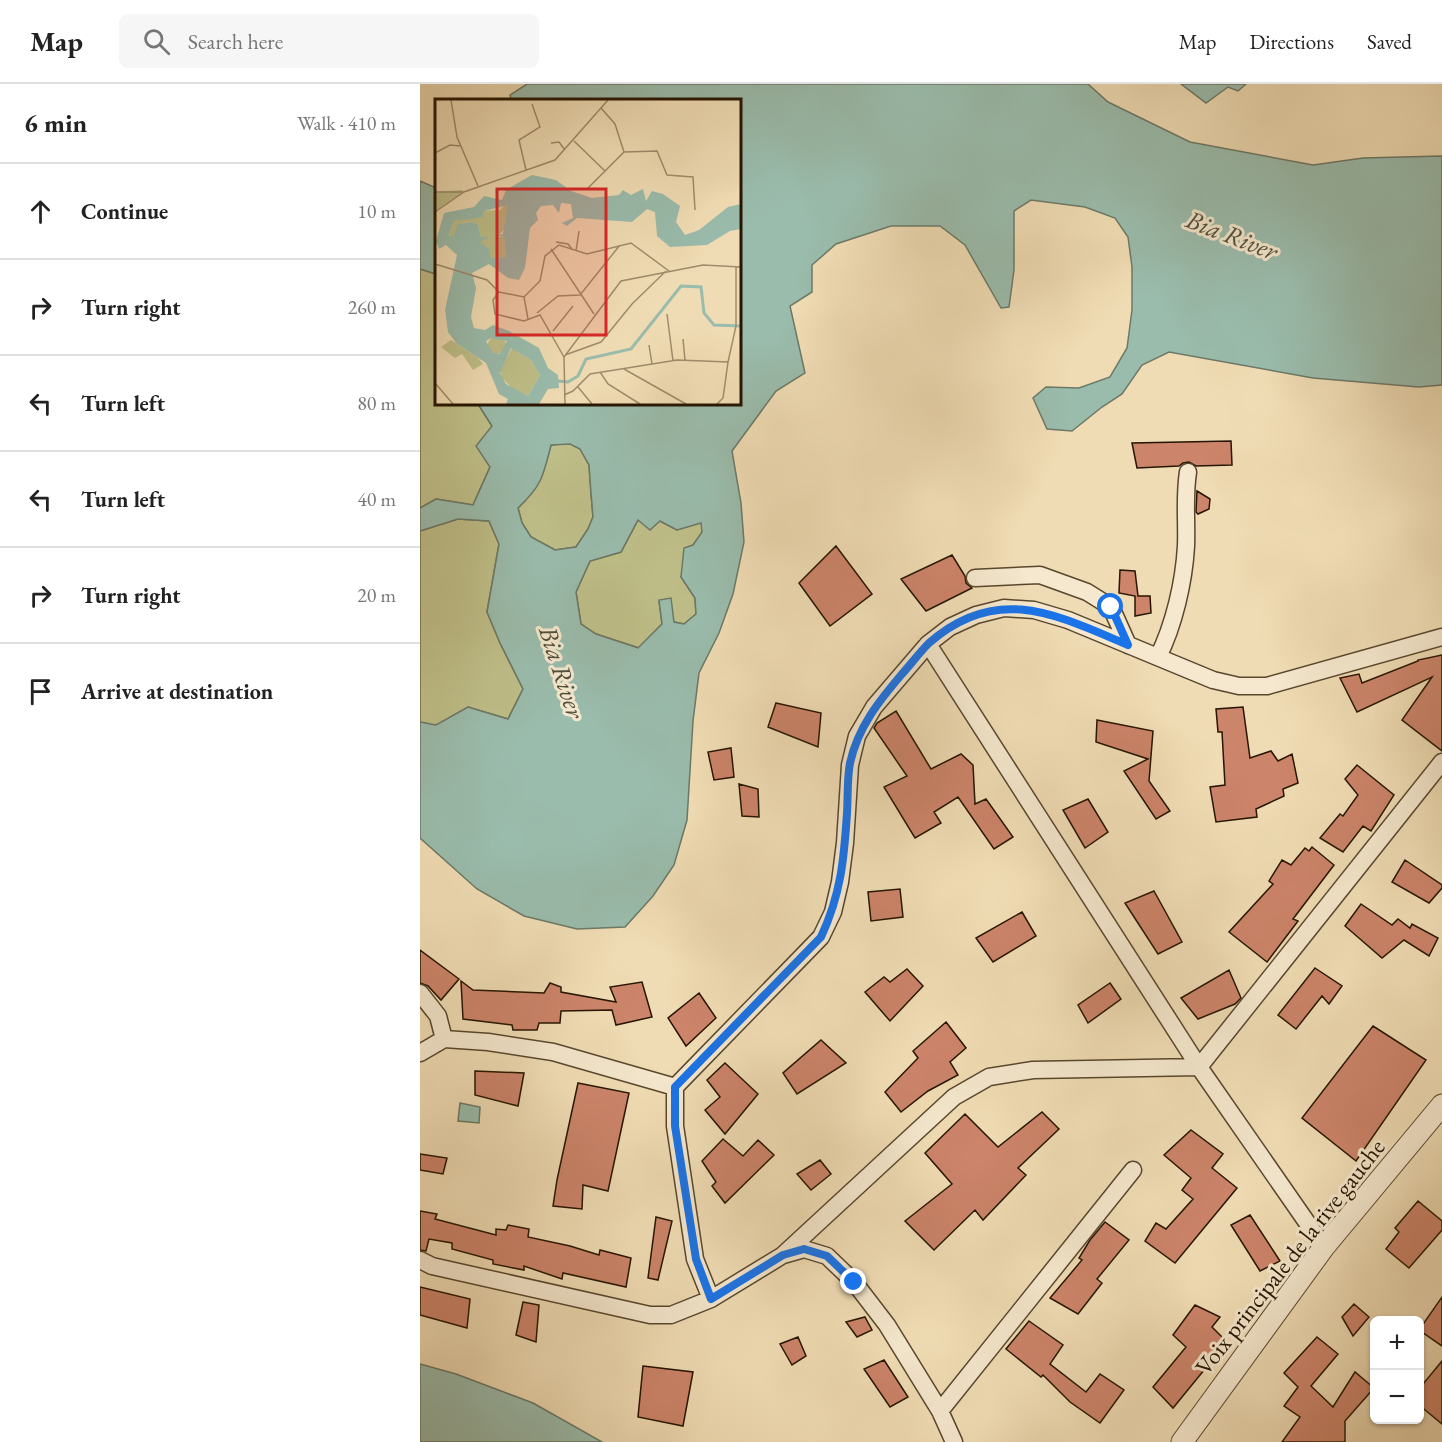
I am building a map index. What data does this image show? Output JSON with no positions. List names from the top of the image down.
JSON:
{
  "streets": {
    "street": ["Voix principale de la rive gauche"]
  },
  "water": ["Bia River"],
  "page": {
    "header": "Map",
    "search": "Search here",
    "nav": ["Map", "Directions", "Saved"],
    "heading": ["6 min", "Walk · 410 m"],
    "list": [
      ["Continue", "10 m"],
      ["Turn right", "260 m"],
      ["Turn left", "80 m"],
      ["Turn left", "40 m"],
      ["Turn right", "20 m"],
      "Arrive at destination"
    ],
    "map_buttons": ["+", "−"]
  }
}
